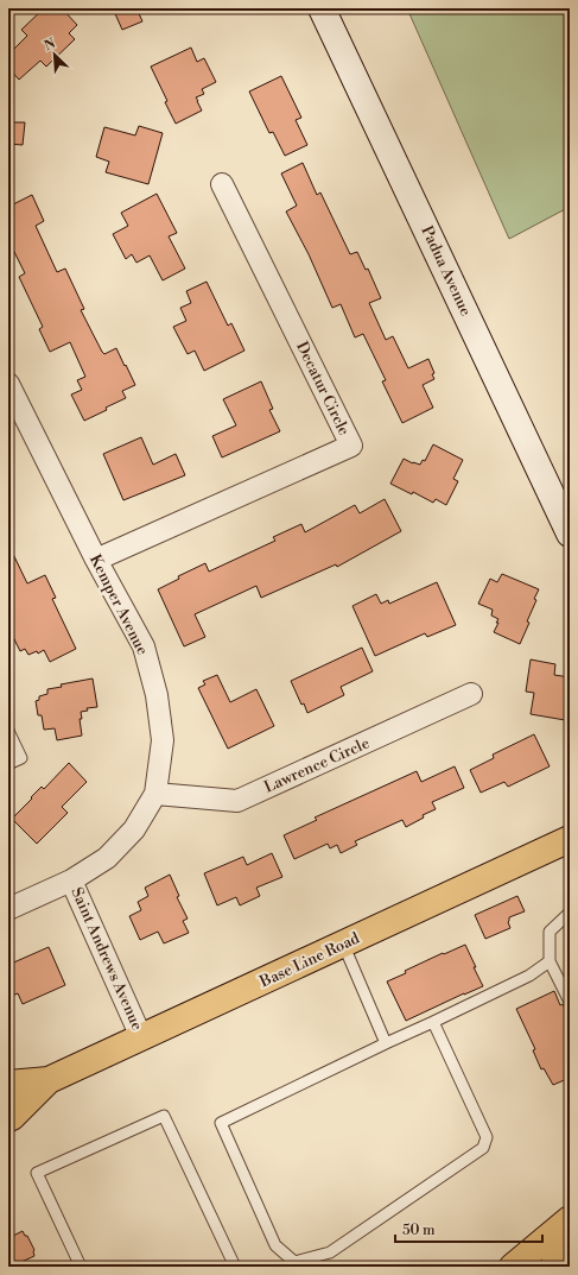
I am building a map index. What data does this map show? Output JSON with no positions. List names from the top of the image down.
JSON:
{
  "streets": {
    "main road": ["Base Line Road"],
    "street": [
      "Padua Avenue",
      "Decatur Circle",
      "Kemper Avenue",
      "Lawrence Circle",
      "Saint Andrews Avenue"
    ]
  },
  "crossings": [
    ["Decatur Circle", "Kemper Avenue"],
    ["Kemper Avenue", "Lawrence Circle"],
    ["Kemper Avenue", "Saint Andrews Avenue"],
    ["Saint Andrews Avenue", "Base Line Road"]
  ],
  "scale_bar": "50 m",
  "north": "top left"
}
